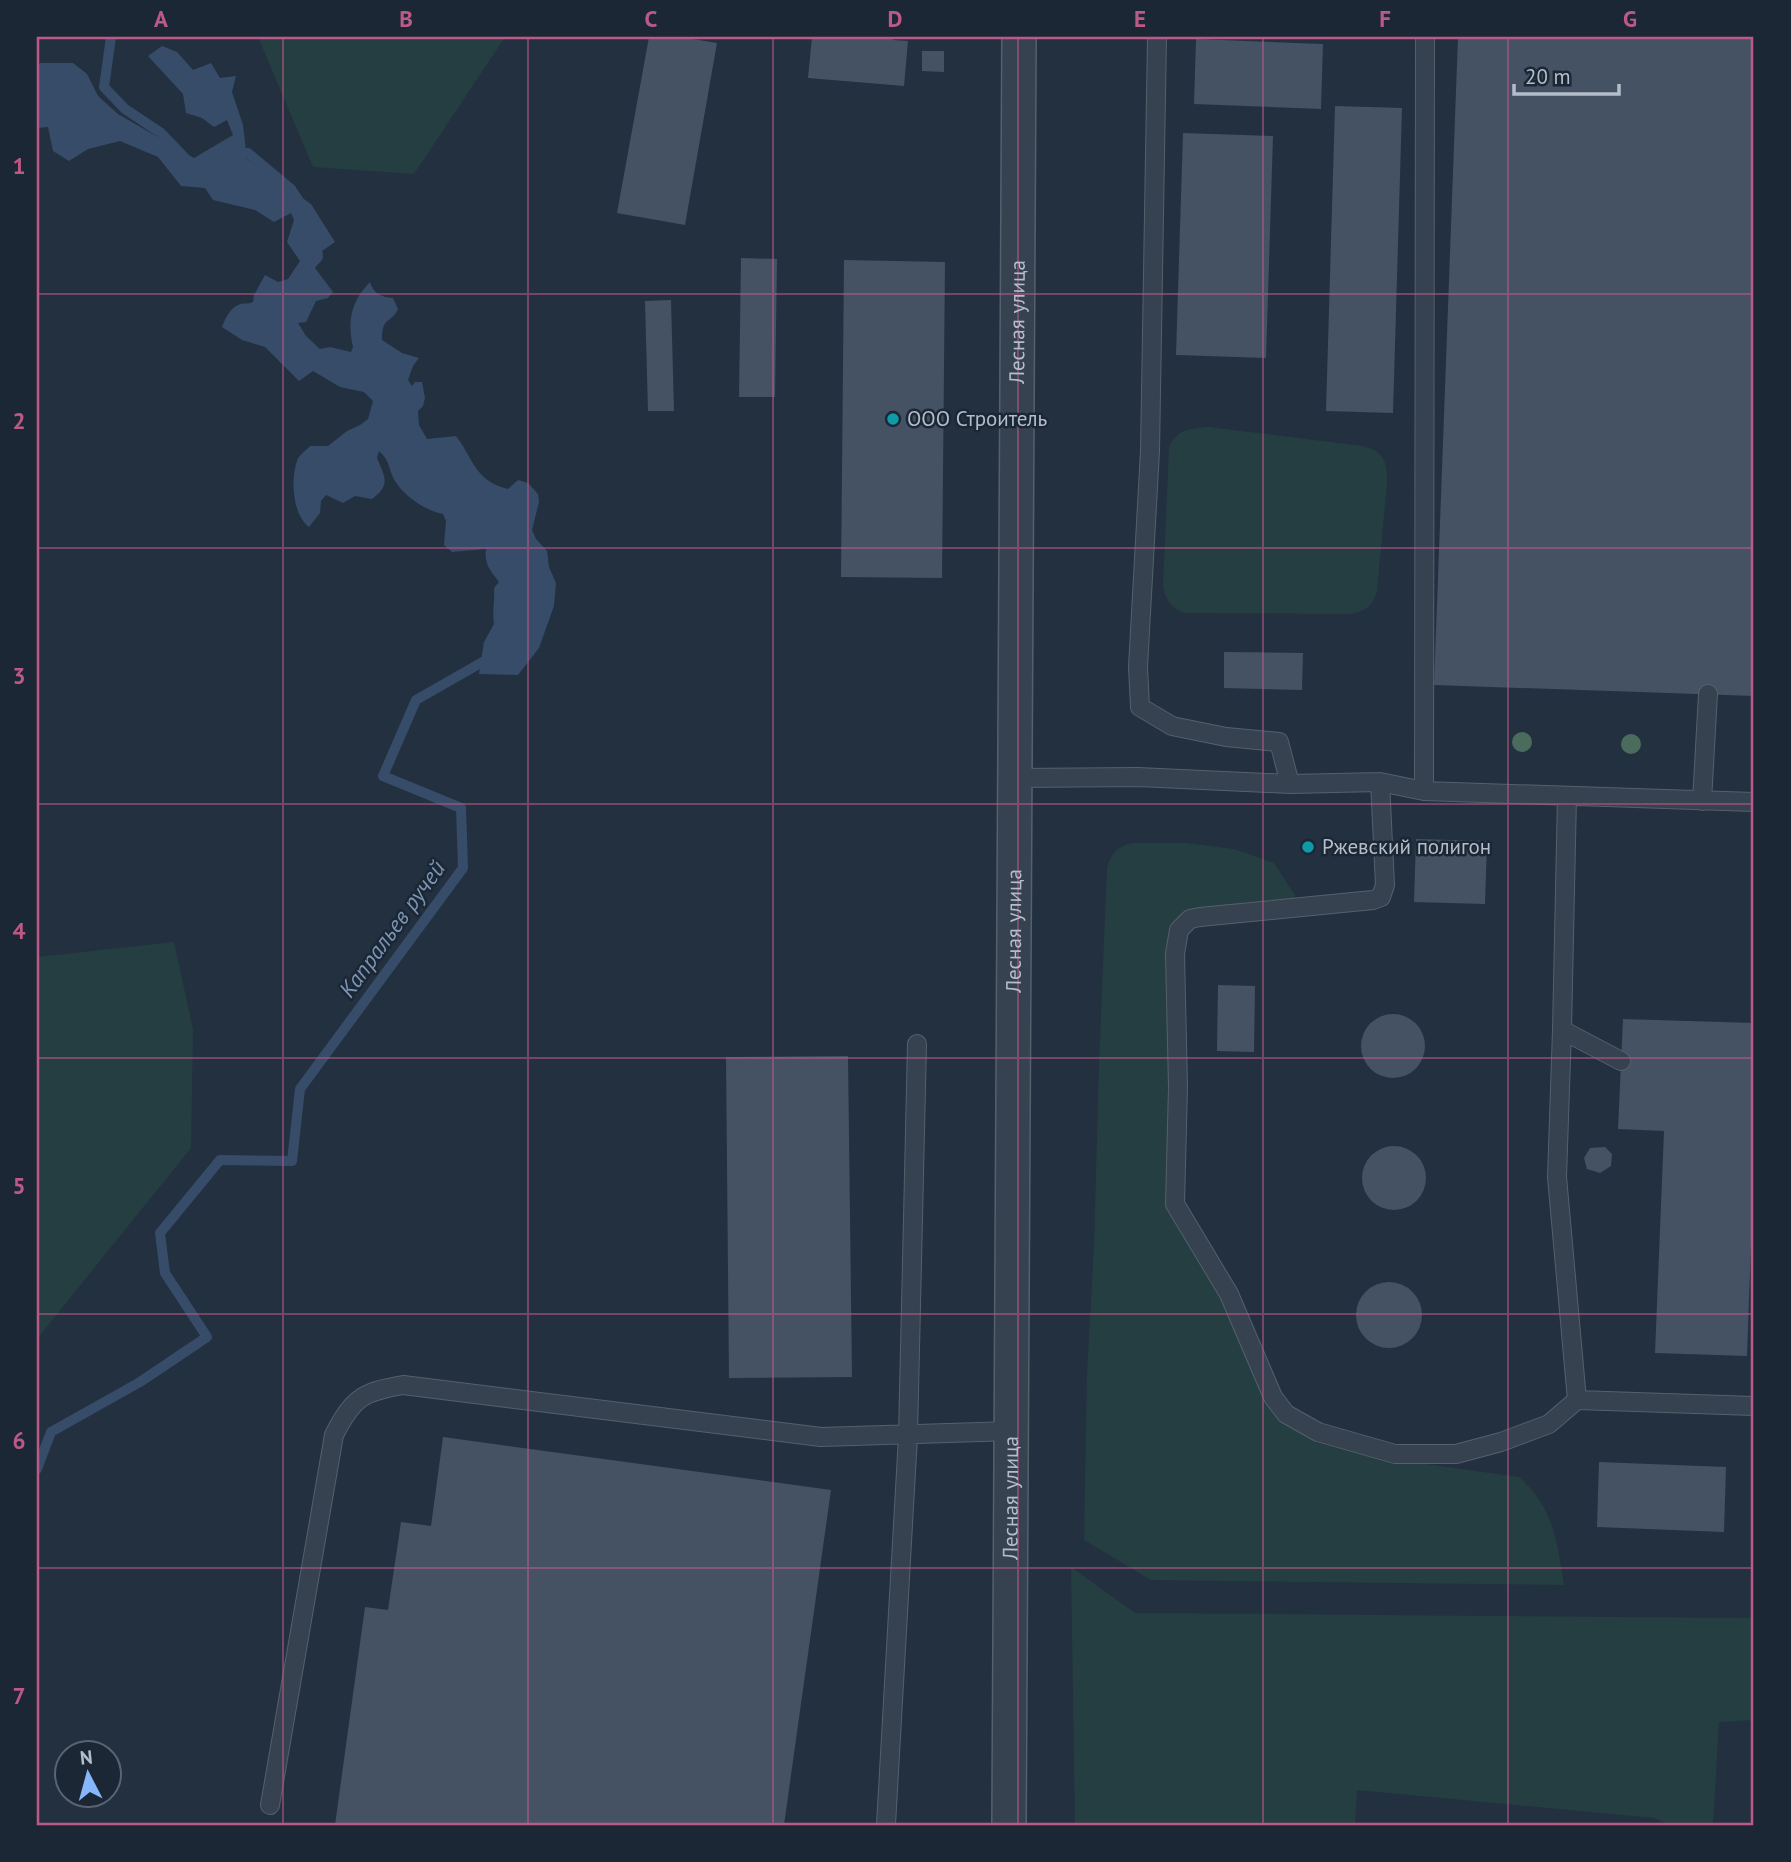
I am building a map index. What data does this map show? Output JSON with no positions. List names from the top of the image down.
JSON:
{
  "streets": {
    "street": ["Лесная улица"]
  },
  "water": ["Капральев ручей"],
  "places": ["ООО Строитель", "Ржевский полигон"],
  "scale_bar": "20 m",
  "north": "top",
  "grid": {
    "columns": [
      "A",
      "B",
      "C",
      "D",
      "E",
      "F",
      "G"
    ],
    "rows": [
      "1",
      "2",
      "3",
      "4",
      "5",
      "6",
      "7"
    ]
  }
}
